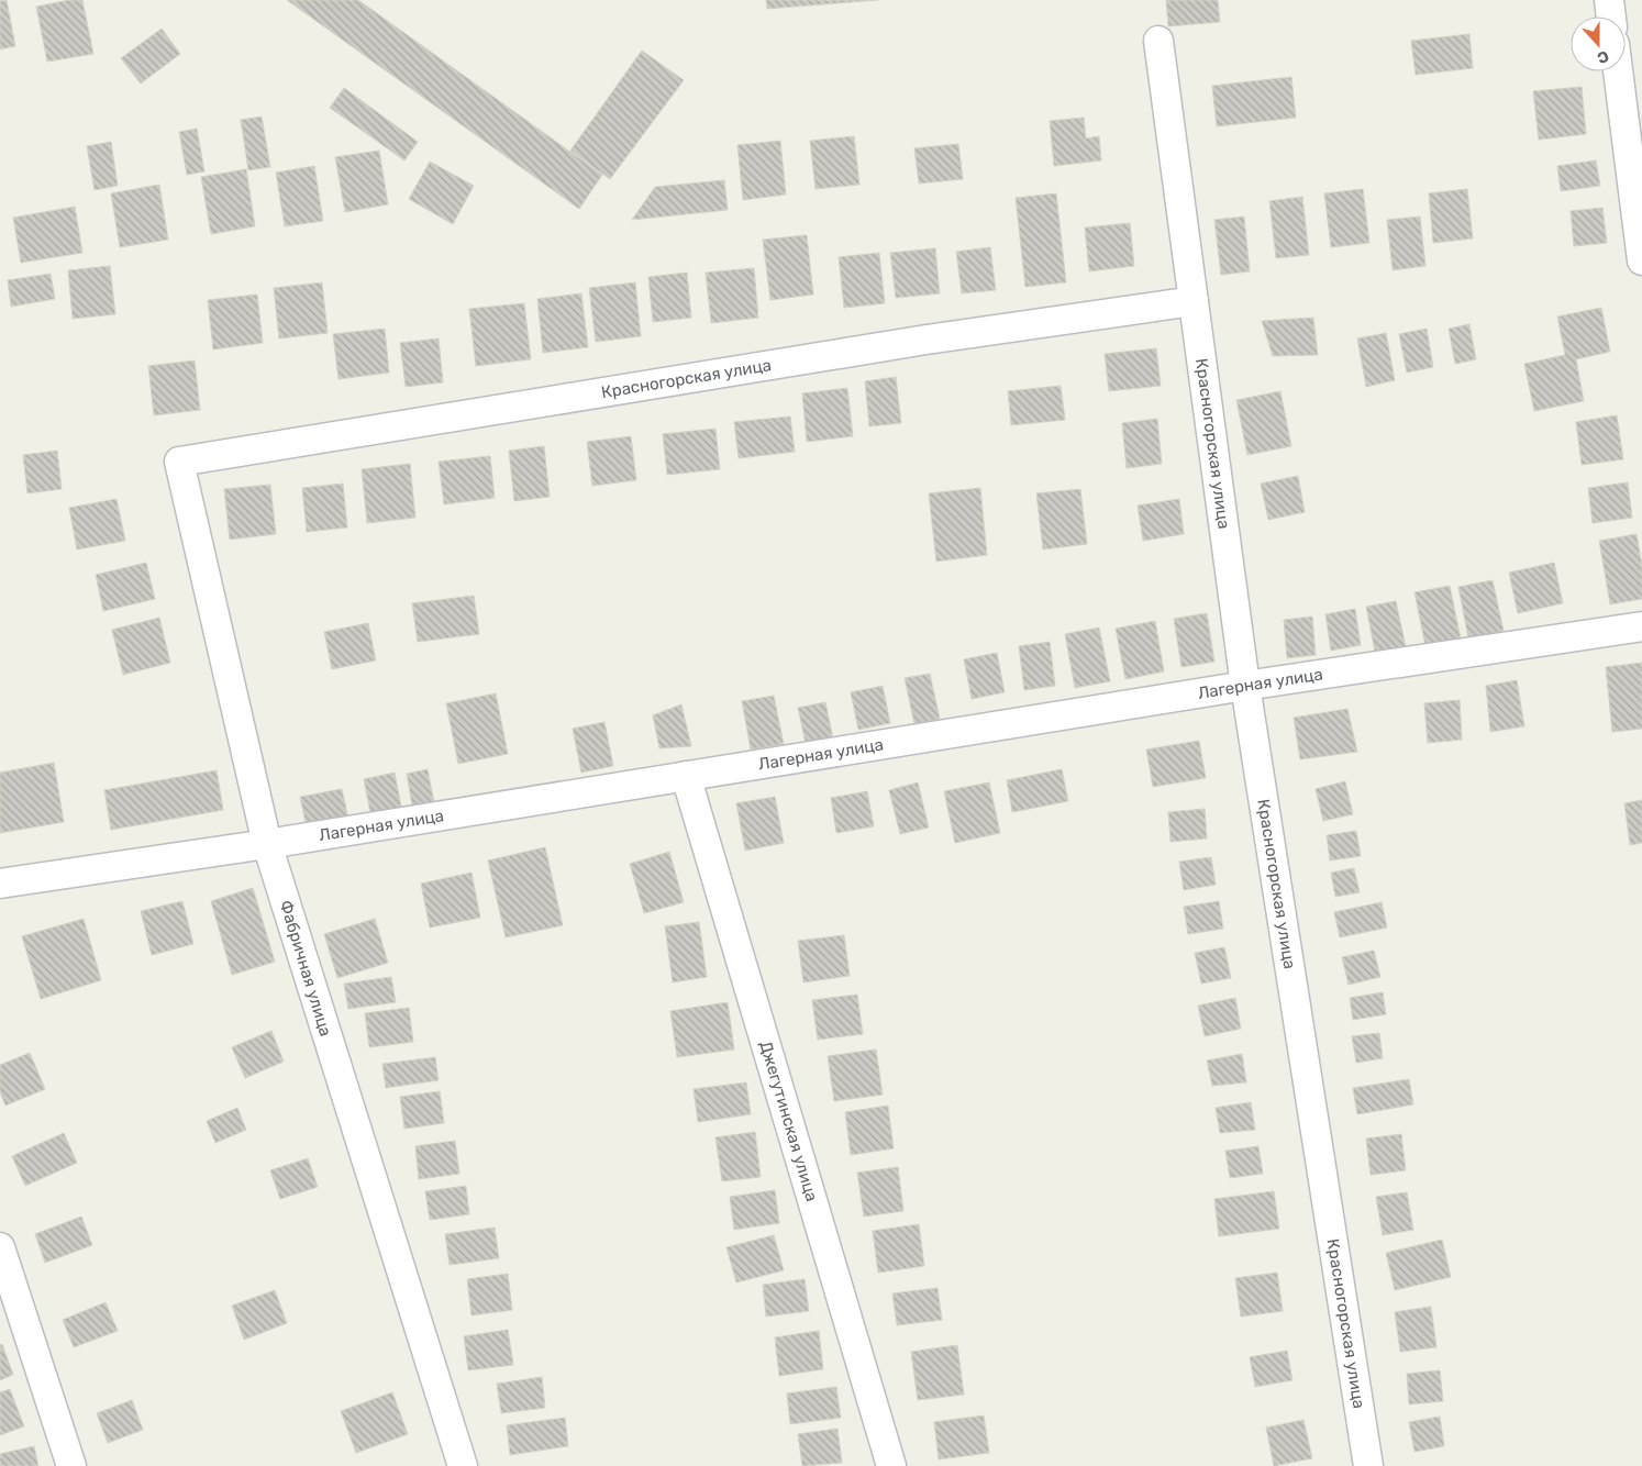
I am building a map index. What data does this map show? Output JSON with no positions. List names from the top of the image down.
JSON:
{
  "streets": {
    "street": [
      "Красногорская улица",
      "Лагерная улица",
      "Фабричная улица",
      "Джегутинская улица"
    ]
  },
  "crossings": [
    ["Красногорская улица", "Лагерная улица"],
    ["Красногорская улица", "Фабричная улица"],
    ["Лагерная улица", "Фабричная улица"],
    ["Лагерная улица", "Джегутинская улица"]
  ],
  "north": "bottom"
}
